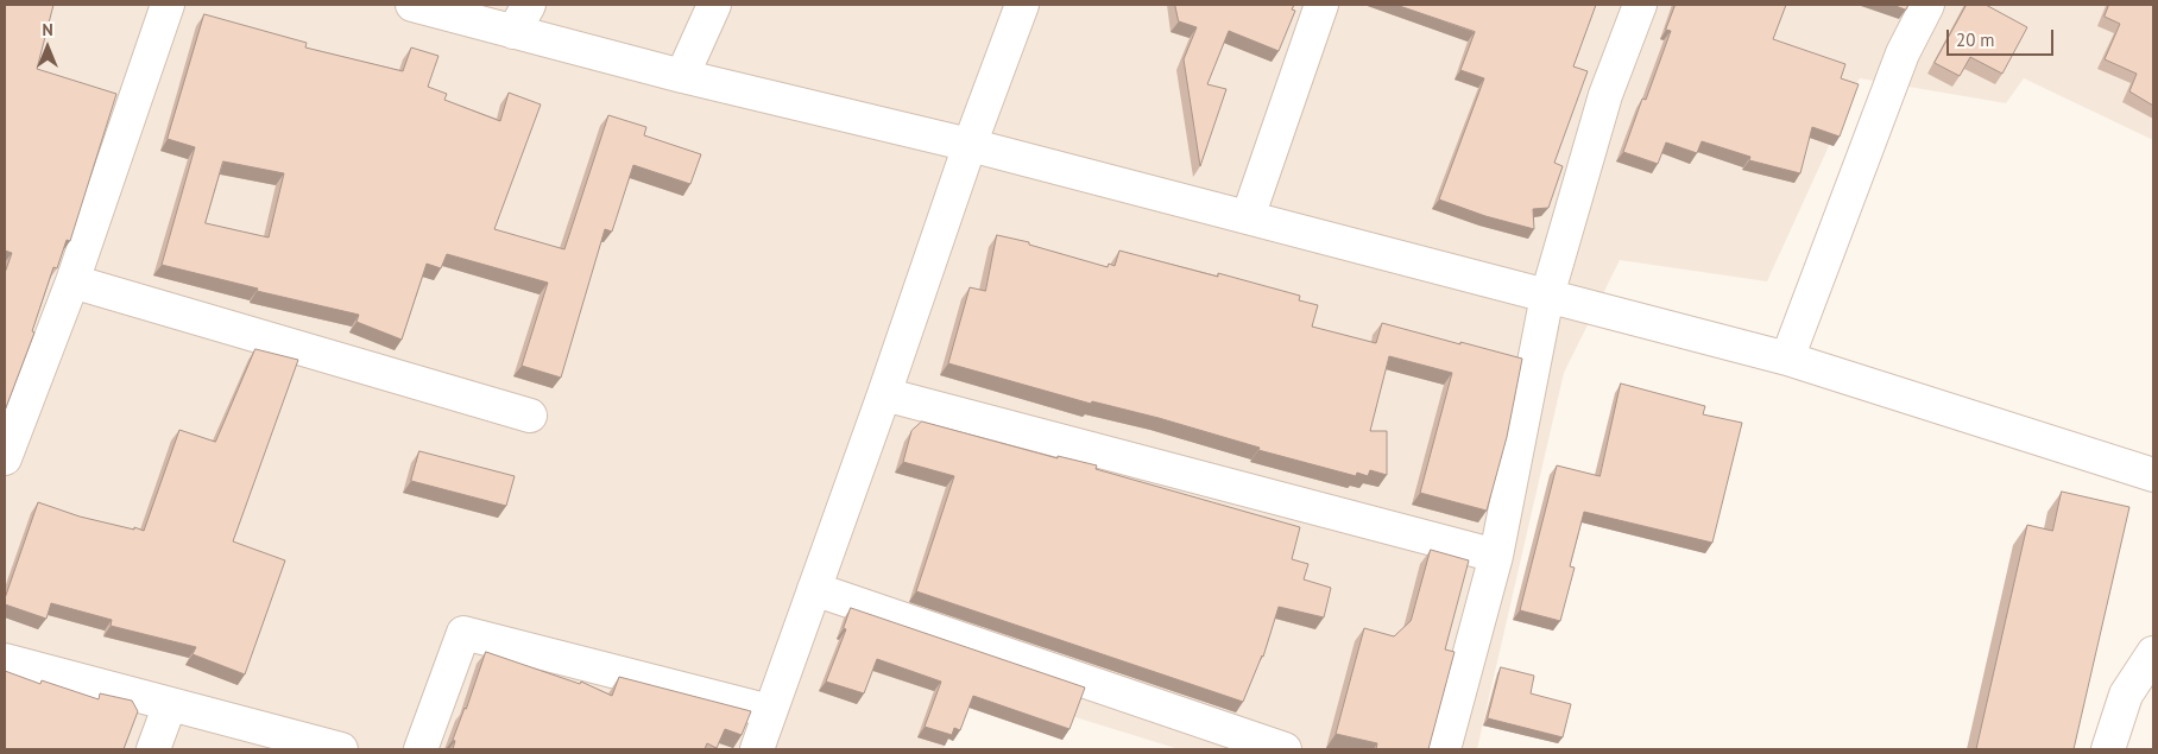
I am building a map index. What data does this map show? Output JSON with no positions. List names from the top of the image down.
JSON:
{
  "scale_bar": "20 m",
  "north": "top"
}
